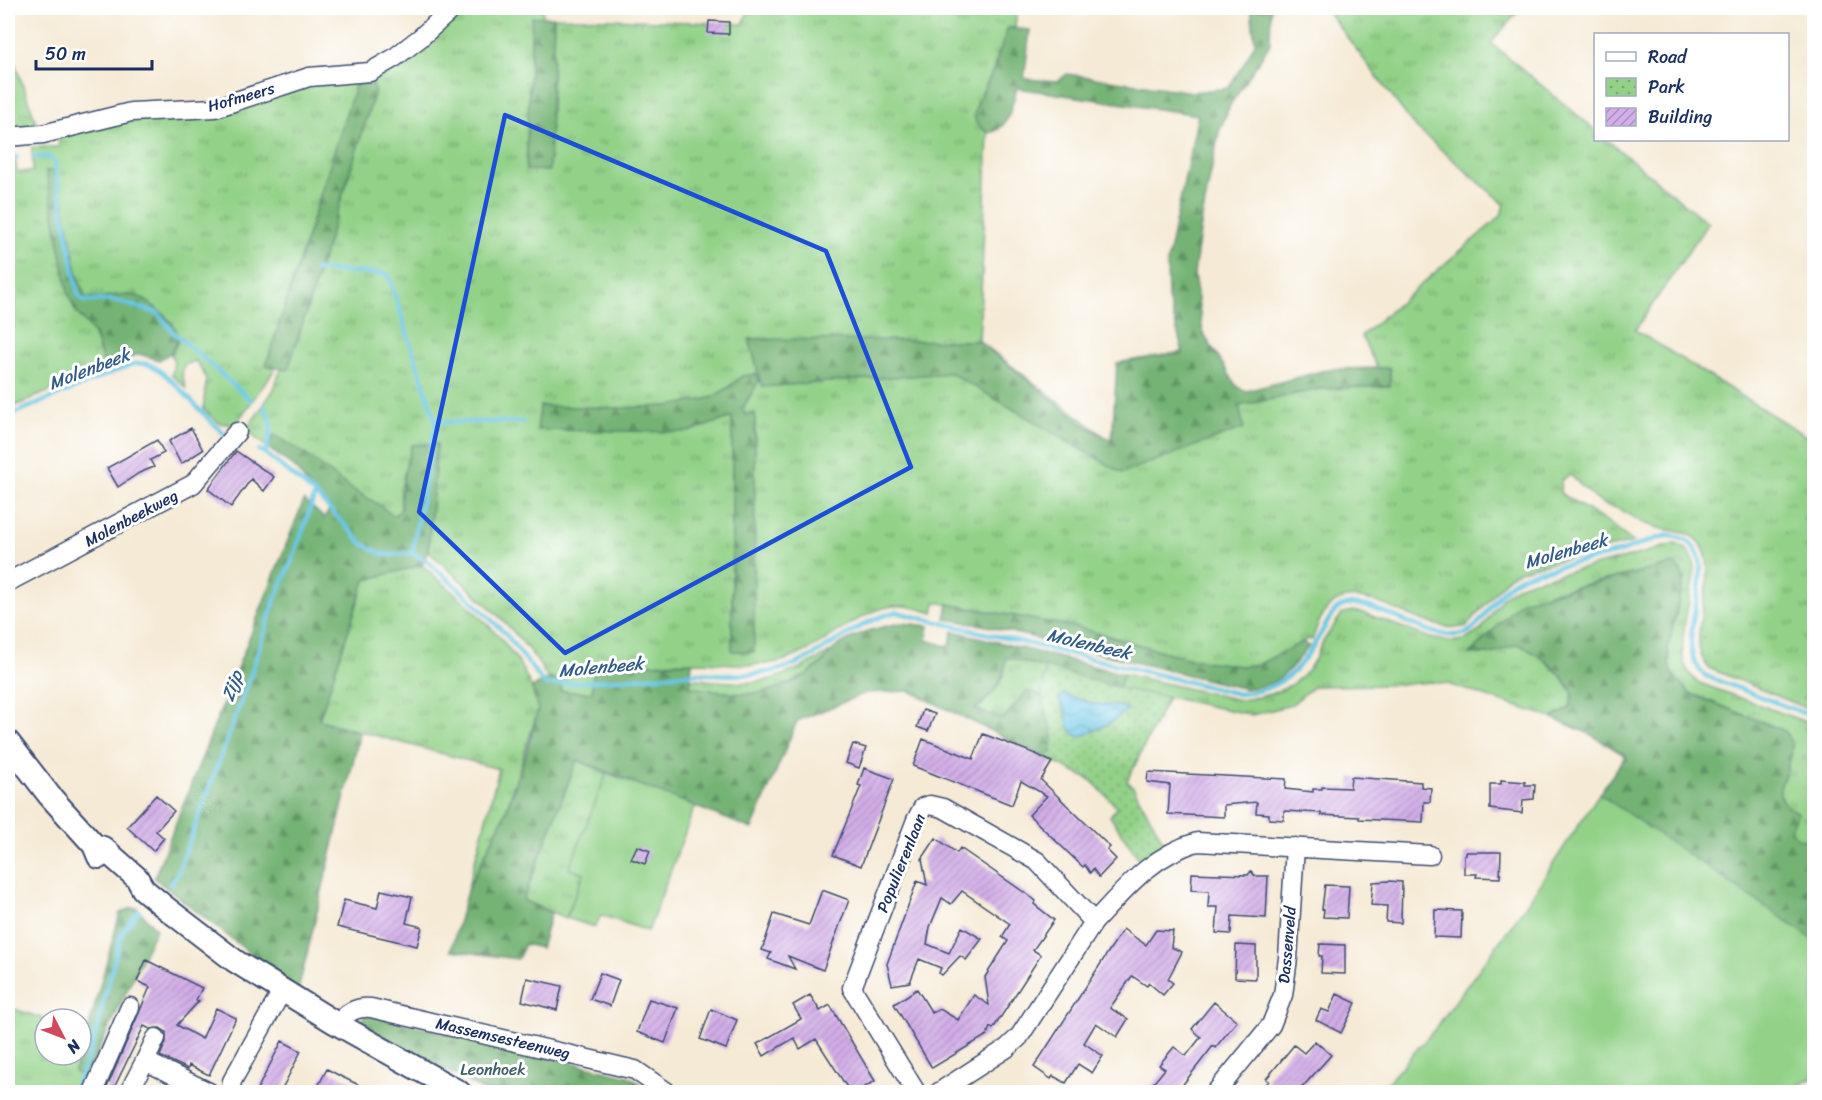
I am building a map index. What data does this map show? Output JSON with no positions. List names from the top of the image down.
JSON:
{
  "streets": {
    "street": [
      "Hofmeers",
      "Molenbeekweg",
      "Populierenlaan",
      "Dassenveld",
      "Massemsesteenweg"
    ]
  },
  "water": ["Molenbeek", "Zijp"],
  "parks": ["Leonhoek"],
  "legend": ["Road", "Park", "Building"],
  "scale_bar": "50 m",
  "north": "bottom right"
}
